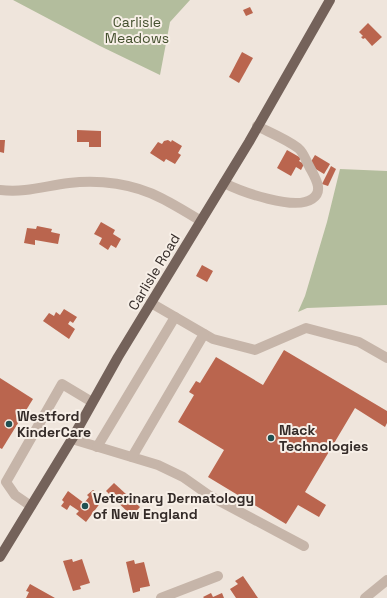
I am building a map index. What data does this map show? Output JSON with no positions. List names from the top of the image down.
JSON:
{
  "streets": {
    "main road": ["Carlisle Road"]
  },
  "parks": ["Carlisle Meadows"],
  "places": ["Westford KinderCare", "Mack Technologies", "Veterinary Dermatology of New England"]
}
